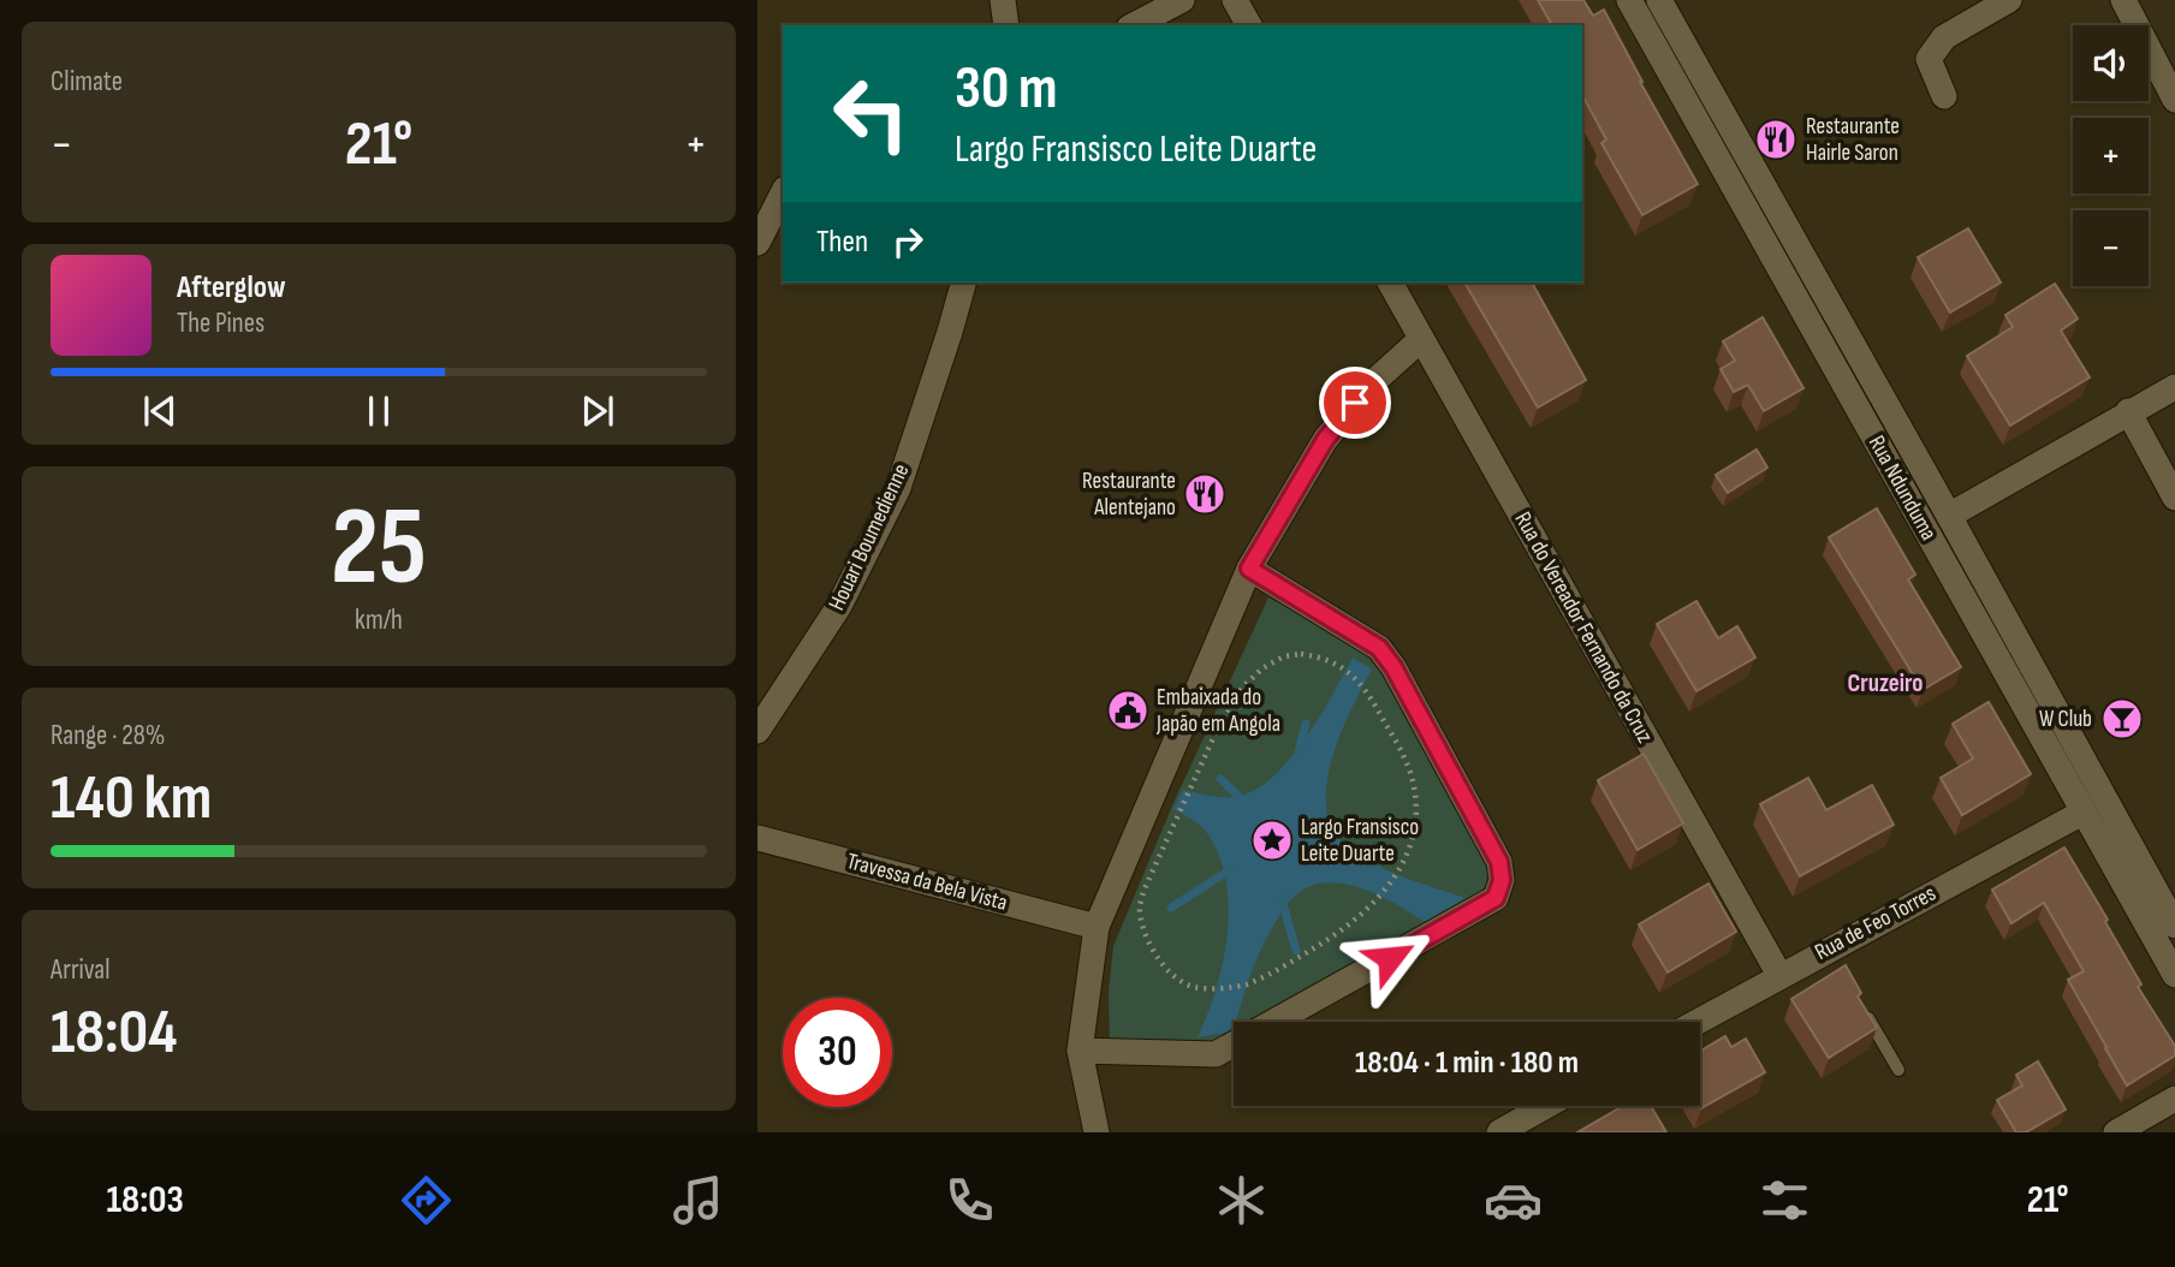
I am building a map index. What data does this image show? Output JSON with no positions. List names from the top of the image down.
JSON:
{
  "streets": {
    "street": [
      "Rua Ndunduma",
      "Houari Boumedienne",
      "Rua do Vereador Fernando da Cruz",
      "Travessa da Bela Vista",
      "Rua de Feo Torres"
    ]
  },
  "crossings": [
    ["Rua Ndunduma", "Rua de Feo Torres"],
    ["Rua do Vereador Fernando da Cruz", "Rua de Feo Torres"]
  ],
  "districts": ["Cruzeiro"],
  "places": {
    "restaurant": ["Restaurante Hairle Saron", "Restaurante Alentejano"],
    "public building": ["Embaixada do Japão em Angola"],
    "bar": ["W Club"],
    "place": ["Largo Fransisco Leite Duarte"]
  },
  "page": {
    "tile": [
      "Climate",
      ["25", "km/h"],
      ["Range · 28%", "140 km"],
      ["Arrival", "18:04"]
    ],
    "map_buttons": ["+", "−"],
    "turn": ["30 m", "Largo Fransisco Leite Duarte"],
    "heat": ["−", "21°", "+"],
    "then": "Then",
    "song": ["Afterglow", "The Pines"],
    "limit": "30",
    "trip": "18:04 · 1 min · 180 m",
    "tabs": ["18:03", "21°"]
  }
}
